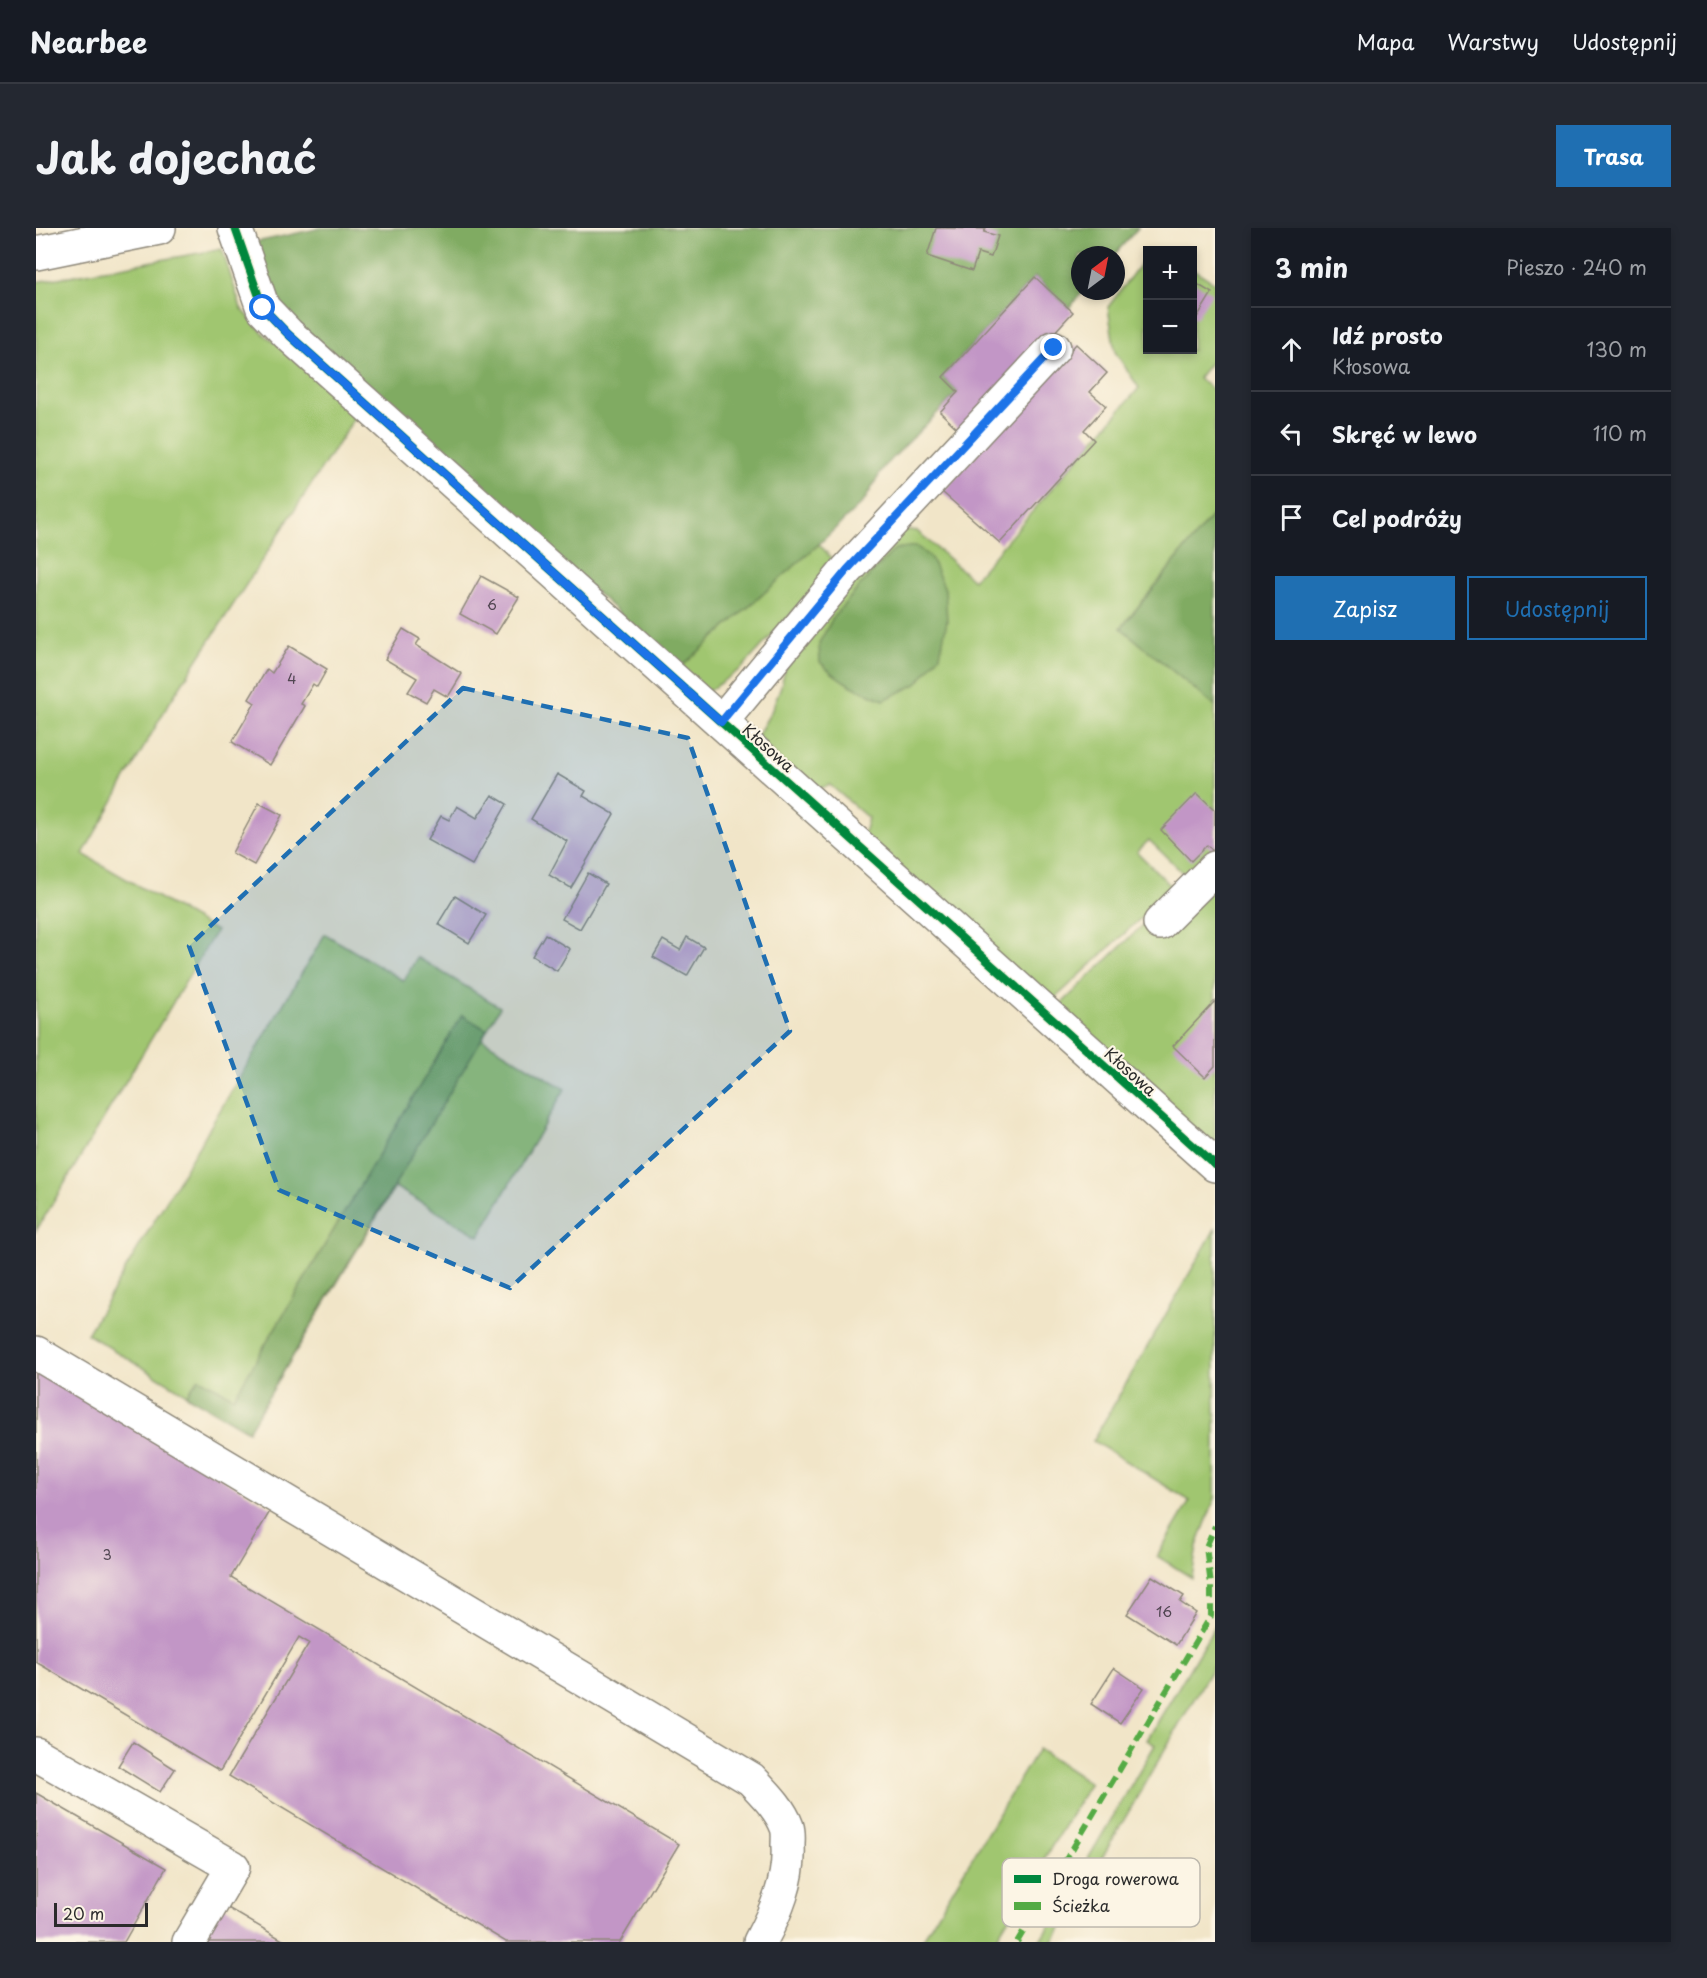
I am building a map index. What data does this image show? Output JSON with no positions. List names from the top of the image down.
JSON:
{
  "streets": {
    "street": ["Kłosowa"]
  },
  "house_numbers": [
    "6",
    "4",
    "3",
    "16"
  ],
  "legend": ["Droga rowerowa", "Ścieżka"],
  "scale_bar": "20 m",
  "north": "top right",
  "page": {
    "header": "Nearbee",
    "nav": ["Mapa", "Warstwy", "Udostępnij"],
    "title": "Jak dojechać",
    "buttons": [
      "Trasa",
      ["Zapisz", "Udostępnij"]
    ],
    "heading": ["3 min", "Pieszo · 240 m"],
    "map_buttons": ["+", "−"],
    "list": [
      ["Idź prosto", "Kłosowa", "130 m"],
      ["Skręć w lewo", "110 m"],
      "Cel podróży"
    ],
    "scale": "20 m"
  }
}
